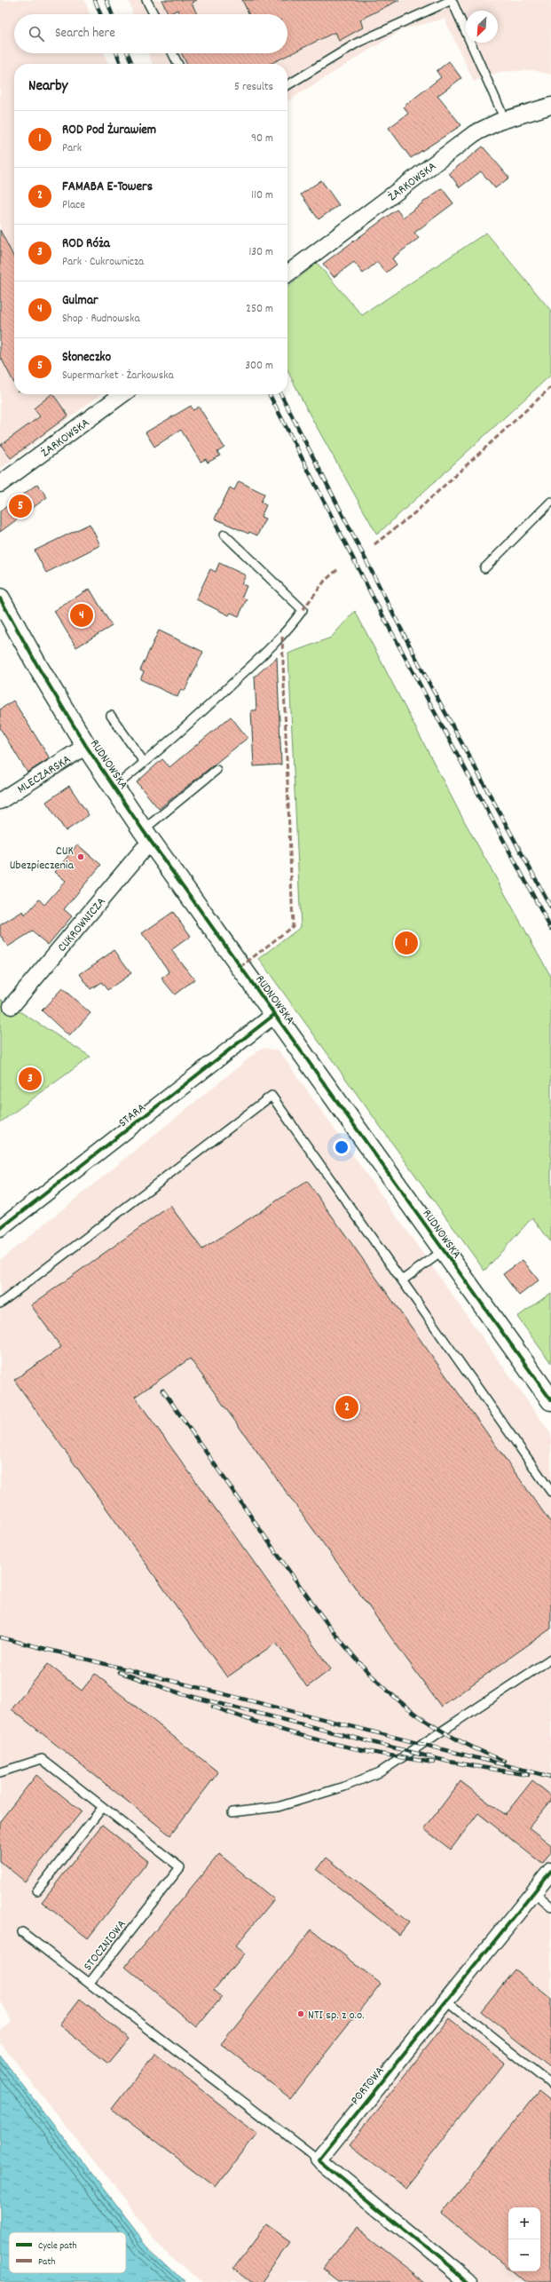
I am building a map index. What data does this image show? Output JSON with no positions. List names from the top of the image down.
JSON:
{
  "streets": {
    "main road": ["RUDNOWSKA"],
    "street": [
      "ŻARKOWSKA",
      "MLECZARSKA",
      "CUKROWNICZA",
      "STARA",
      "PORTOWA"
    ],
    "lane": ["STOCZNIOWA"]
  },
  "crossings": [
    ["RUDNOWSKA", "MLECZARSKA"],
    ["RUDNOWSKA", "CUKROWNICZA"],
    ["RUDNOWSKA", "STARA"],
    ["STOCZNIOWA", "PORTOWA"]
  ],
  "places": ["CUK Ubezpieczenia", "NTI sp. z o.o."],
  "legend": ["Cycle path", "Path"],
  "north": "bottom left",
  "page": {
    "search": "Search here",
    "heading": ["Nearby", "5 results"],
    "list": [
      {
        "mark": "1",
        "name": "ROD Pod Żurawiem",
        "note": "Park",
        "value": "90 m"
      },
      {
        "mark": "2",
        "name": "FAMABA E-Towers",
        "note": "Place",
        "value": "110 m"
      },
      {
        "mark": "3",
        "name": "ROD Róża",
        "note": "Park · Cukrownicza",
        "value": "130 m"
      },
      {
        "mark": "4",
        "name": "Gulmar",
        "note": "Shop · Rudnowska",
        "value": "250 m"
      },
      {
        "mark": "5",
        "name": "Słoneczko",
        "note": "Supermarket · Żarkowska",
        "value": "300 m"
      }
    ],
    "pins": [
      "5",
      "4",
      "1",
      "3",
      "2"
    ],
    "map_buttons": ["+", "−"]
  }
}
